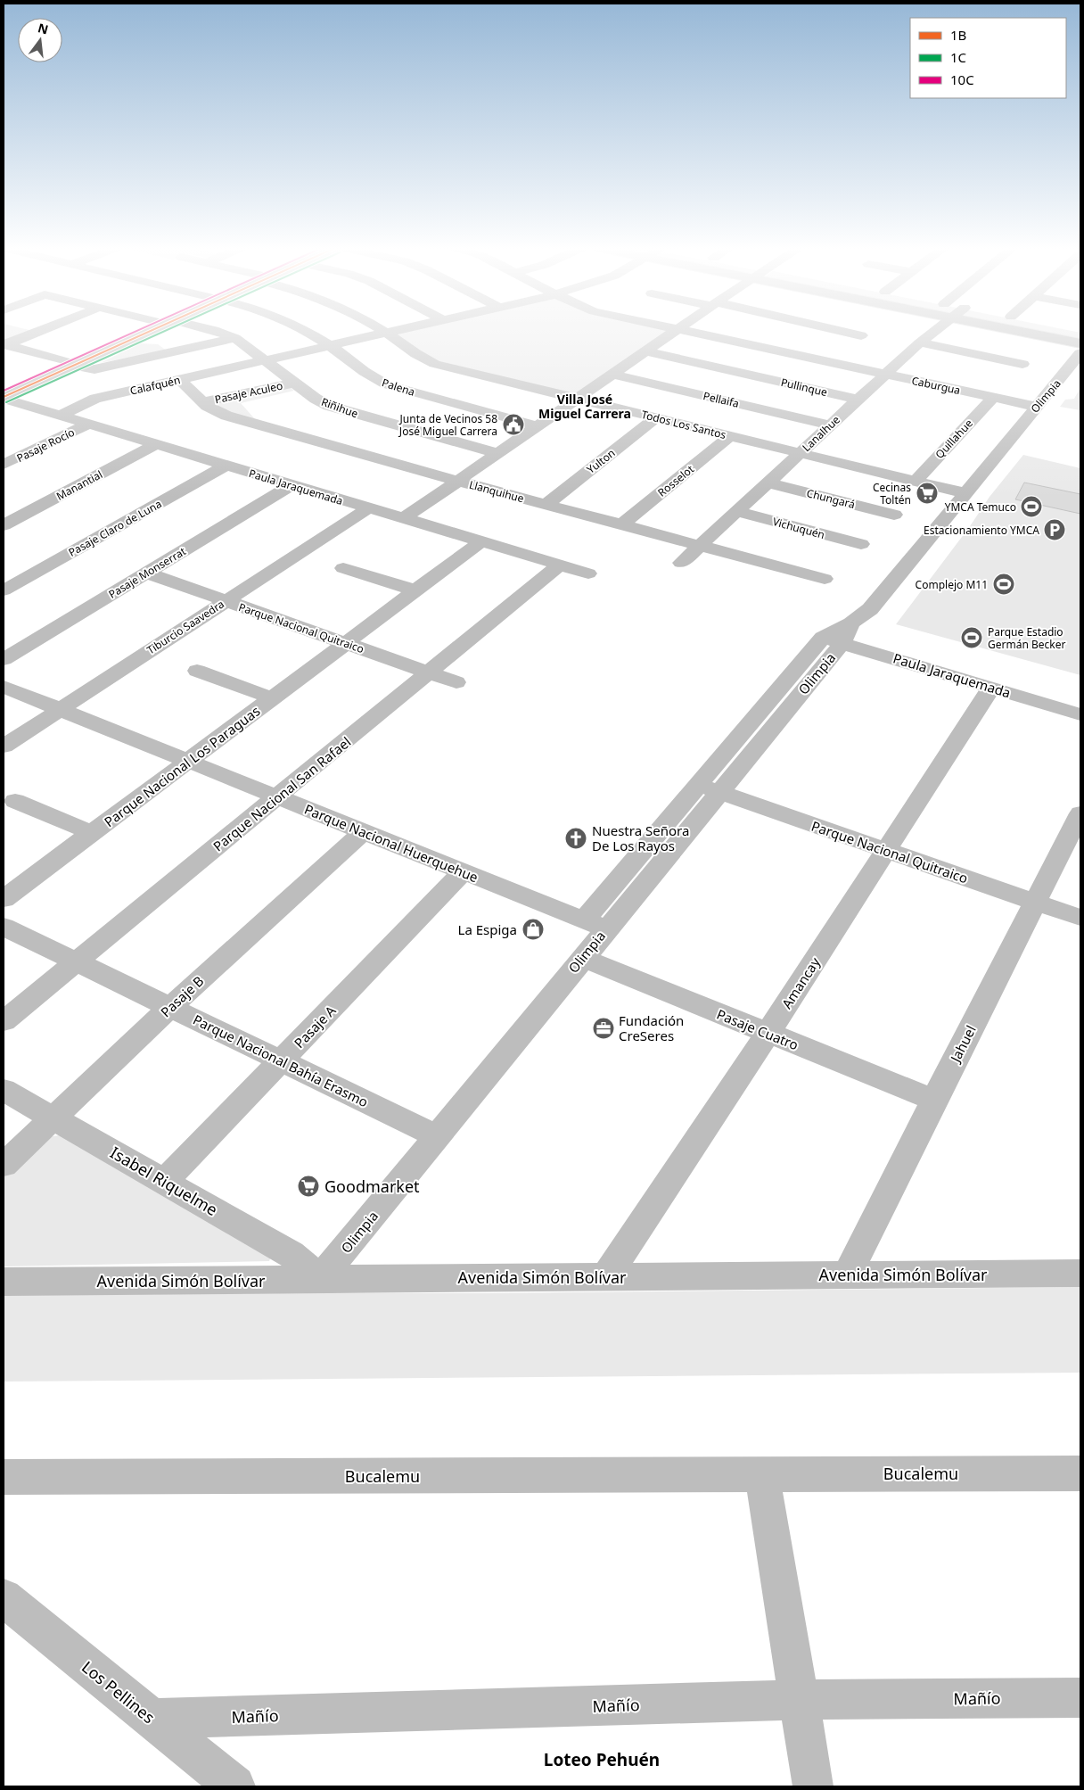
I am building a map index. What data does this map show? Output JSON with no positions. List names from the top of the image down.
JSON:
{
  "streets": {
    "street": [
      "Calafquén",
      "Caburgua",
      "Palena",
      "Pullinque",
      "Pasaje Aculeo",
      "Olimpia",
      "Pellaifa",
      "Riñihue",
      "Todos Los Santos",
      "Lanalhue",
      "Quillahue",
      "Pasaje Rocío",
      "Yulton",
      "Rosselot",
      "Manantial",
      "Paula Jaraquemada",
      "Llanquihue",
      "Chungará",
      "Pasaje Claro de Luna",
      "Vichuquén",
      "Pasaje Monserrat",
      "Tiburcio Saavedra",
      "Parque Nacional Quitraico",
      "Parque Nacional Los Paraguas",
      "Parque Nacional San Rafael",
      "Parque Nacional Huerquehue",
      "Amancay",
      "Pasaje B",
      "Pasaje A",
      "Pasaje Cuatro",
      "Jahuel",
      "Parque Nacional Bahía Erasmo",
      "Isabel Riquelme",
      "Avenida Simón Bolívar",
      "Bucalemu",
      "Los Pellines",
      "Mañío"
    ]
  },
  "crossings": [
    ["Calafquén", "Palena"],
    ["Calafquén", "Riñihue"],
    ["Calafquén", "Todos Los Santos"],
    ["Calafquén", "Paula Jaraquemada"],
    ["Calafquén", "Llanquihue"],
    ["Caburgua", "Olimpia"],
    ["Caburgua", "Lanalhue"],
    ["Caburgua", "Quillahue"],
    ["Pullinque", "Lanalhue"],
    ["Pasaje Aculeo", "Riñihue"],
    ["Pasaje Aculeo", "Llanquihue"],
    ["Olimpia", "Todos Los Santos"],
    ["Olimpia", "Paula Jaraquemada"],
    ["Olimpia", "Parque Nacional Quitraico"],
    ["Olimpia", "Parque Nacional Huerquehue"],
    ["Olimpia", "Pasaje Cuatro"],
    ["Olimpia", "Parque Nacional Bahía Erasmo"],
    ["Olimpia", "Isabel Riquelme"],
    ["Olimpia", "Avenida Simón Bolívar"],
    ["Pellaifa", "Lanalhue"],
    ["Todos Los Santos", "Lanalhue"],
    ["Todos Los Santos", "Quillahue"],
    ["Todos Los Santos", "Yulton"],
    ["Todos Los Santos", "Rosselot"],
    ["Lanalhue", "Llanquihue"],
    ["Lanalhue", "Chungará"],
    ["Lanalhue", "Vichuquén"],
    ["Pasaje Rocío", "Paula Jaraquemada"],
    ["Yulton", "Llanquihue"],
    ["Rosselot", "Llanquihue"],
    ["Manantial", "Paula Jaraquemada"],
    ["Paula Jaraquemada", "Pasaje Claro de Luna"],
    ["Paula Jaraquemada", "Pasaje Monserrat"],
    ["Paula Jaraquemada", "Tiburcio Saavedra"],
    ["Paula Jaraquemada", "Parque Nacional Los Paraguas"],
    ["Paula Jaraquemada", "Parque Nacional San Rafael"],
    ["Paula Jaraquemada", "Amancay"],
    ["Pasaje Monserrat", "Parque Nacional Quitraico"],
    ["Tiburcio Saavedra", "Parque Nacional Quitraico"],
    ["Tiburcio Saavedra", "Parque Nacional Huerquehue"],
    ["Parque Nacional Quitraico", "Parque Nacional Los Paraguas"],
    ["Parque Nacional Quitraico", "Parque Nacional San Rafael"],
    ["Parque Nacional Quitraico", "Amancay"],
    ["Parque Nacional Quitraico", "Jahuel"],
    ["Parque Nacional Los Paraguas", "Parque Nacional Huerquehue"],
    ["Parque Nacional San Rafael", "Parque Nacional Huerquehue"],
    ["Parque Nacional San Rafael", "Parque Nacional Bahía Erasmo"],
    ["Parque Nacional Huerquehue", "Pasaje B"],
    ["Parque Nacional Huerquehue", "Pasaje A"],
    ["Amancay", "Pasaje Cuatro"],
    ["Amancay", "Avenida Simón Bolívar"],
    ["Pasaje B", "Parque Nacional Bahía Erasmo"],
    ["Pasaje B", "Isabel Riquelme"],
    ["Pasaje A", "Parque Nacional Bahía Erasmo"],
    ["Pasaje A", "Isabel Riquelme"],
    ["Pasaje Cuatro", "Jahuel"],
    ["Jahuel", "Avenida Simón Bolívar"],
    ["Isabel Riquelme", "Avenida Simón Bolívar"],
    ["Los Pellines", "Mañío"]
  ],
  "districts": ["Villa José Miguel Carrera", "Loteo Pehuén"],
  "places": {
    "public building": ["Junta de Vecinos 58 José Miguel Carrera"],
    "supermarket": ["Cecinas Toltén", "Goodmarket"],
    "sports": ["YMCA Temuco", "Complejo M11", "Parque Estadio Germán Becker"],
    "parking": ["Estacionamiento YMCA"],
    "church": ["Nuestra Señora De Los Rayos"],
    "shop": ["La Espiga"],
    "office": ["Fundación CreSeres"]
  },
  "lines": ["transit line 1B", "transit line 1C", "transit line 10C"],
  "legend": ["1B", "1C", "10C"],
  "north": "top"
}
